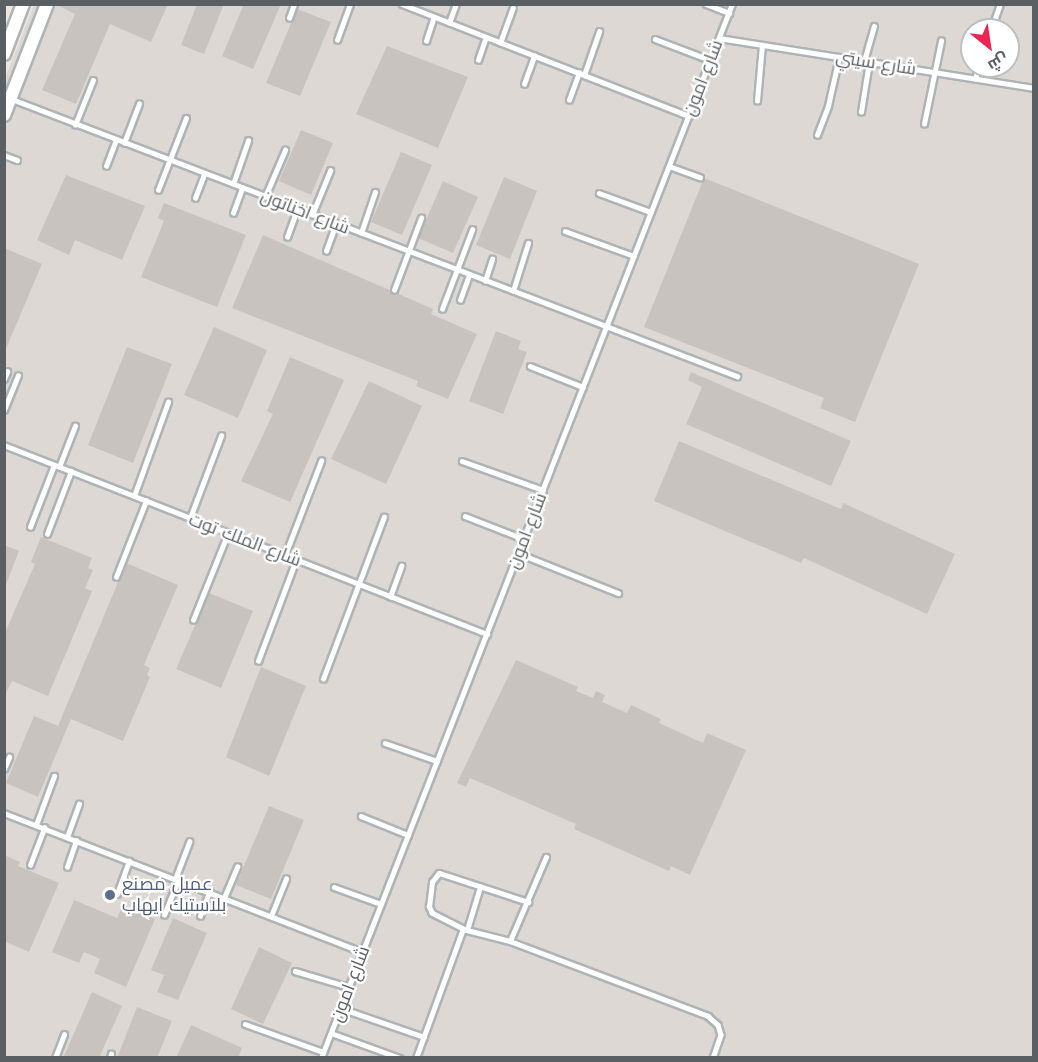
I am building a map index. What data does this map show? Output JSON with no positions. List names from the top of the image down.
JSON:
{
  "streets": {
    "lane": [
      "شارع سيتي",
      "شارع امون",
      "شارع اخناتون",
      "شارع الملك توت"
    ]
  },
  "crossings": [
    ["شارع سيتي", "شارع امون"],
    ["شارع امون", "شارع اخناتون"],
    ["شارع امون", "شارع الملك توت"]
  ],
  "places": ["عميل مصنع بلاستيك ايهاب"],
  "north": "bottom right"
}
